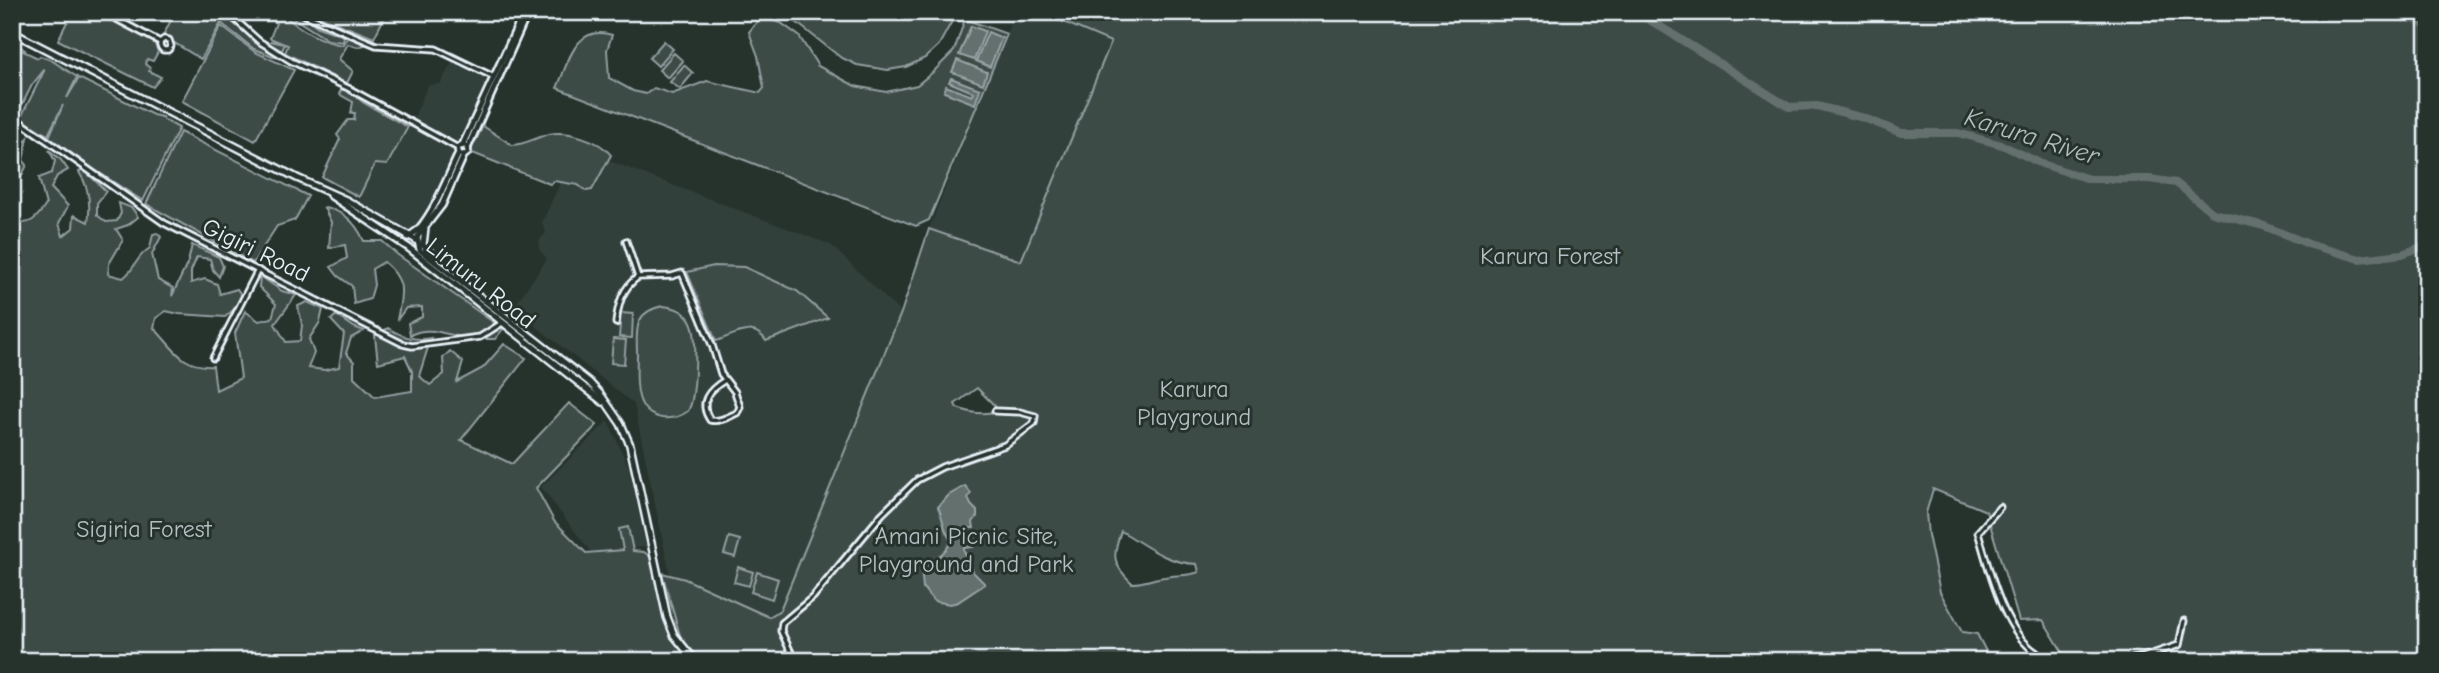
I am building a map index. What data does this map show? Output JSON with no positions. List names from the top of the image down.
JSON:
{
  "streets": {
    "main road": ["Limuru Road"],
    "street": ["Gigiri Road"]
  },
  "crossings": [
    ["Gigiri Road", "Limuru Road"]
  ],
  "water": ["Karura River"],
  "parks": [
    "Karura Forest",
    "Karura Playground",
    "Sigiria Forest",
    "Amani Picnic Site, Playground and Park"
  ]
}
